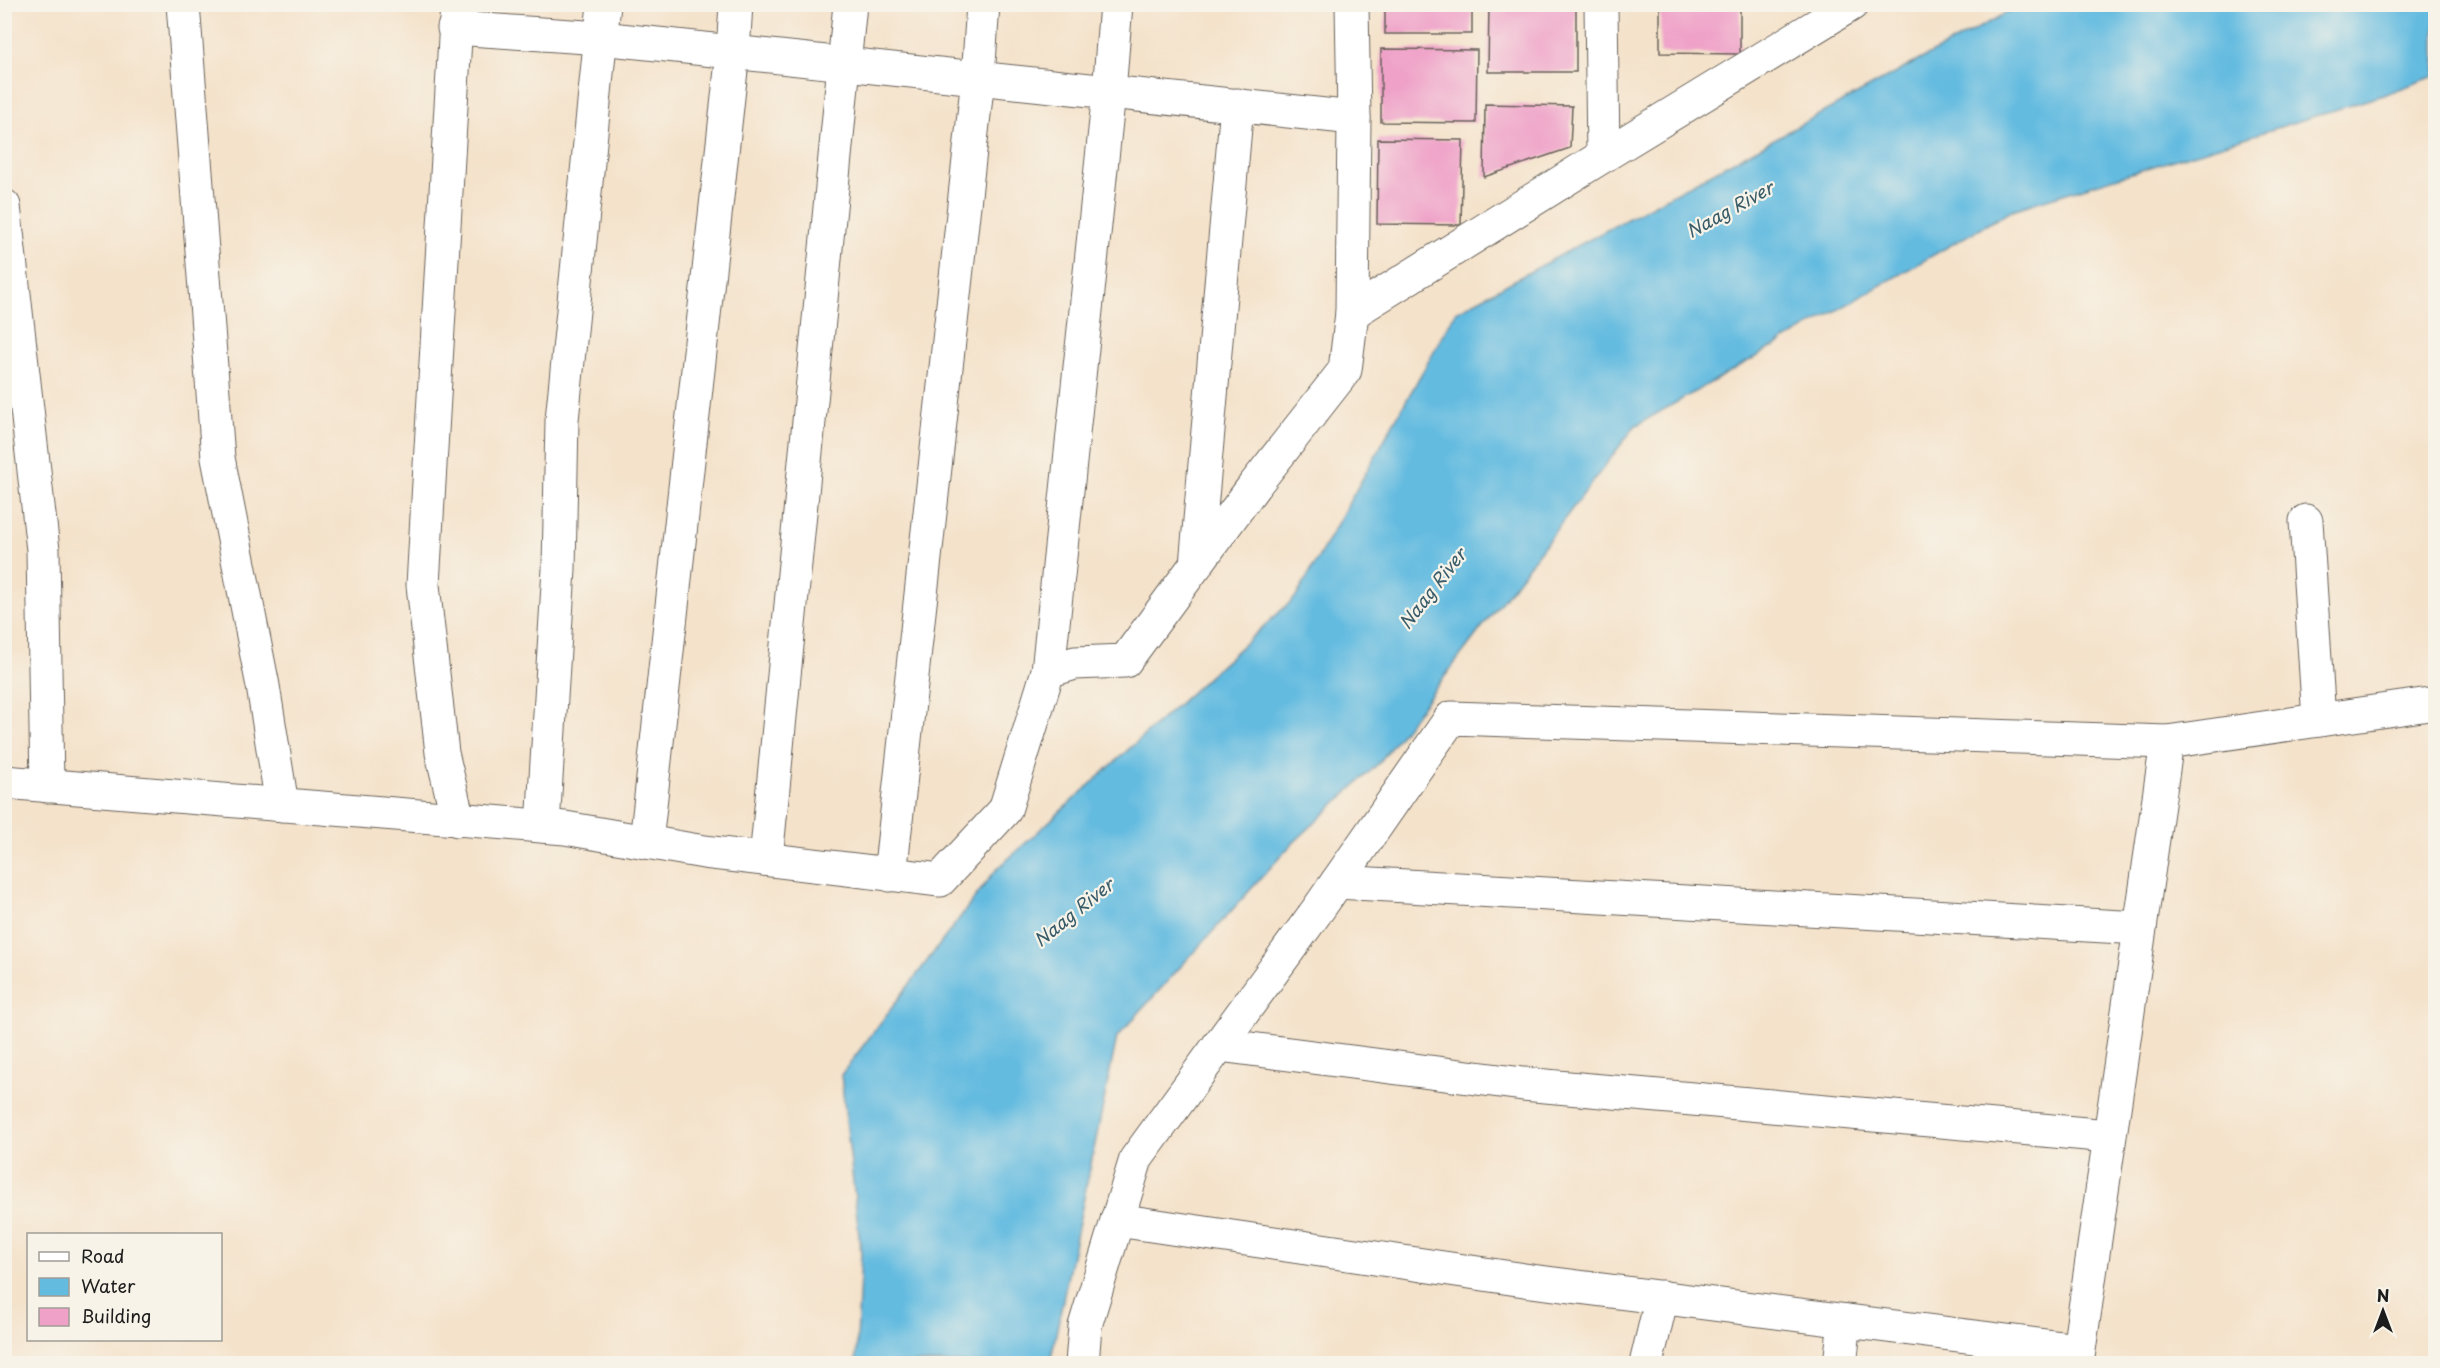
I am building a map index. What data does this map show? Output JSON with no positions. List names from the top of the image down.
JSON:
{
  "water": ["Naag River"],
  "legend": ["Road", "Water", "Building"],
  "north": "top"
}
